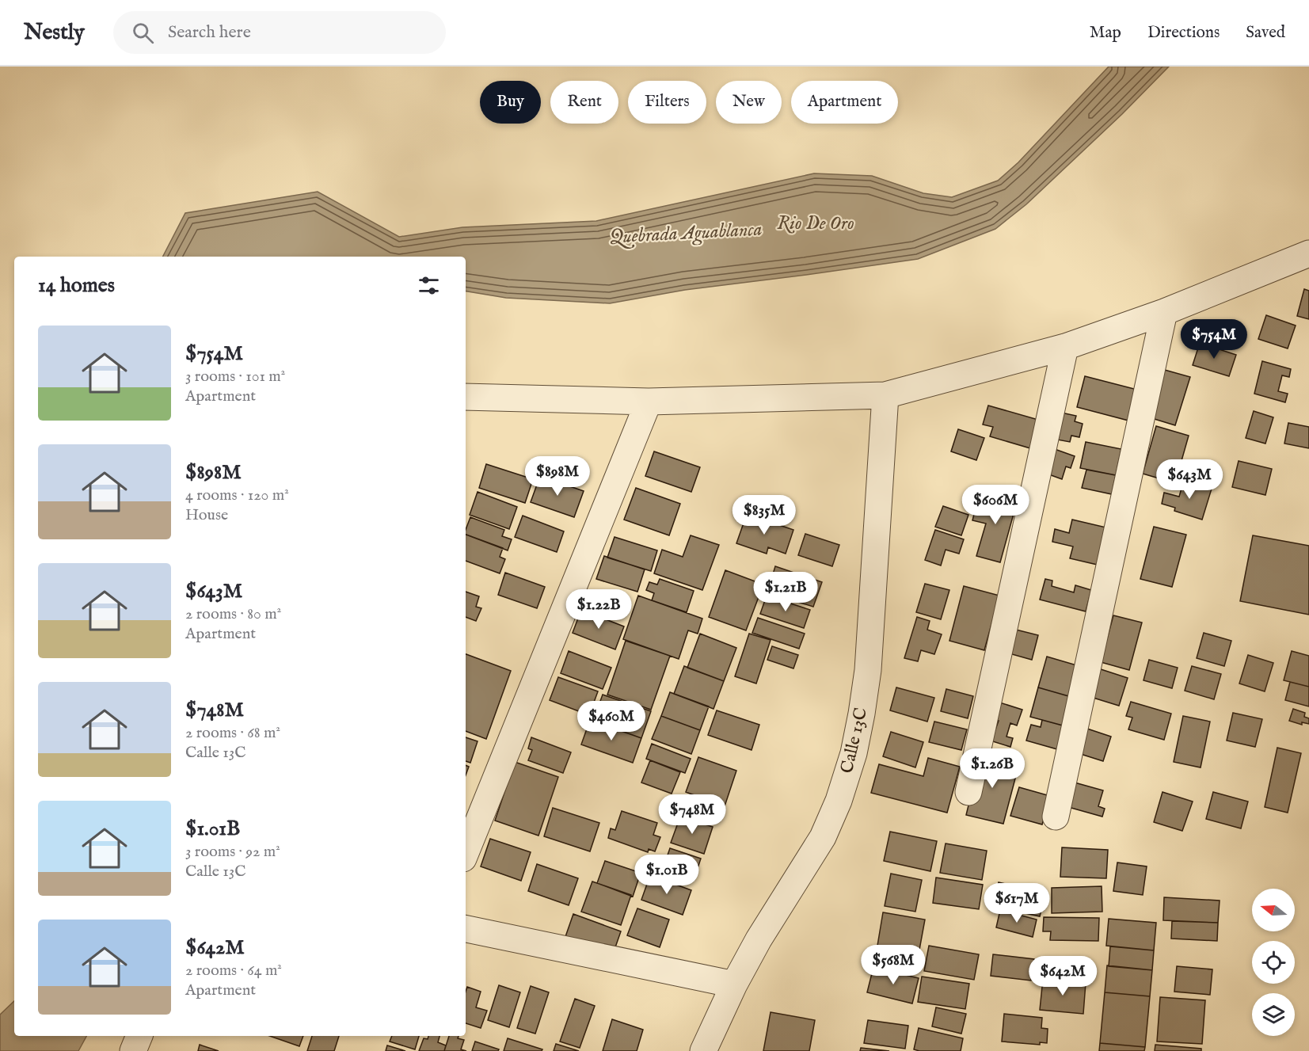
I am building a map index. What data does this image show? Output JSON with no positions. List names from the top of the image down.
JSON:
{
  "streets": {
    "street": ["Calle 13C"]
  },
  "water": ["Rio De Oro", "Quebrada Aguablanca"],
  "north": "left",
  "page": {
    "header": "Nestly",
    "search": "Search here",
    "nav": ["Map", "Directions", "Saved"],
    "chip": [
      "Buy",
      "Rent",
      "Filters",
      "New",
      "Apartment"
    ],
    "heading": "14 homes",
    "list": [
      {
        "name": "$754M",
        "note": "3 rooms · 101 m² · Apartment"
      },
      {
        "name": "$898M",
        "note": "4 rooms · 120 m² · House"
      },
      {
        "name": "$643M",
        "note": "2 rooms · 80 m² · Apartment"
      },
      {
        "name": "$748M",
        "note": "2 rooms · 68 m² · Calle 13C"
      },
      {
        "name": "$1.01B",
        "note": "3 rooms · 92 m² · Calle 13C"
      },
      {
        "name": "$642M",
        "note": "2 rooms · 64 m² · Apartment"
      }
    ],
    "price": [
      "$754M",
      "$898M",
      "$643M",
      "$606M",
      "$835M",
      "$1.21B",
      "$1.22B",
      "$460M",
      "$1.26B",
      "$748M",
      "$1.01B",
      "$617M",
      "$568M",
      "$642M"
    ]
  }
}
